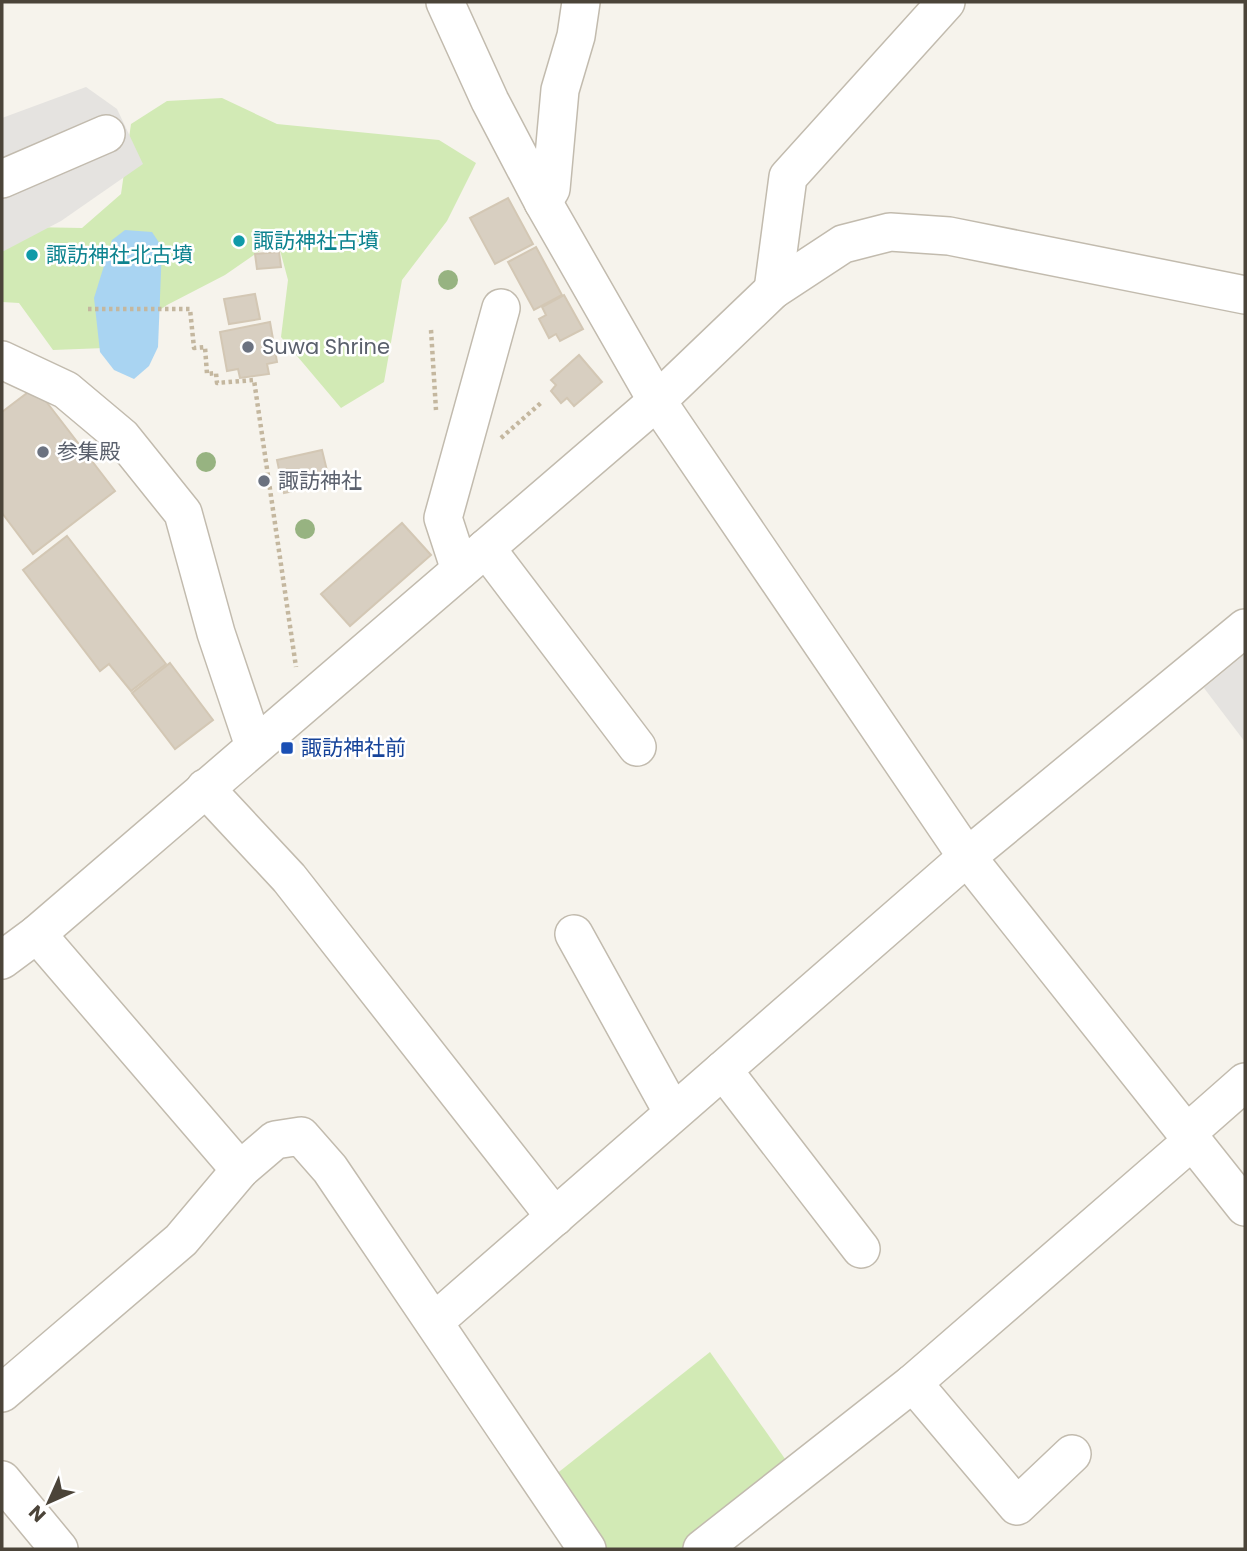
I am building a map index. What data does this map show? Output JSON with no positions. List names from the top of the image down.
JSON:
{
  "places": {
    "other": [
      "諏訪神社古墳",
      "諏訪神社北古墳",
      "Suwa Shrine",
      "参集殿",
      "諏訪神社"
    ],
    "transit": ["諏訪神社前"]
  },
  "north": "bottom left"
}
